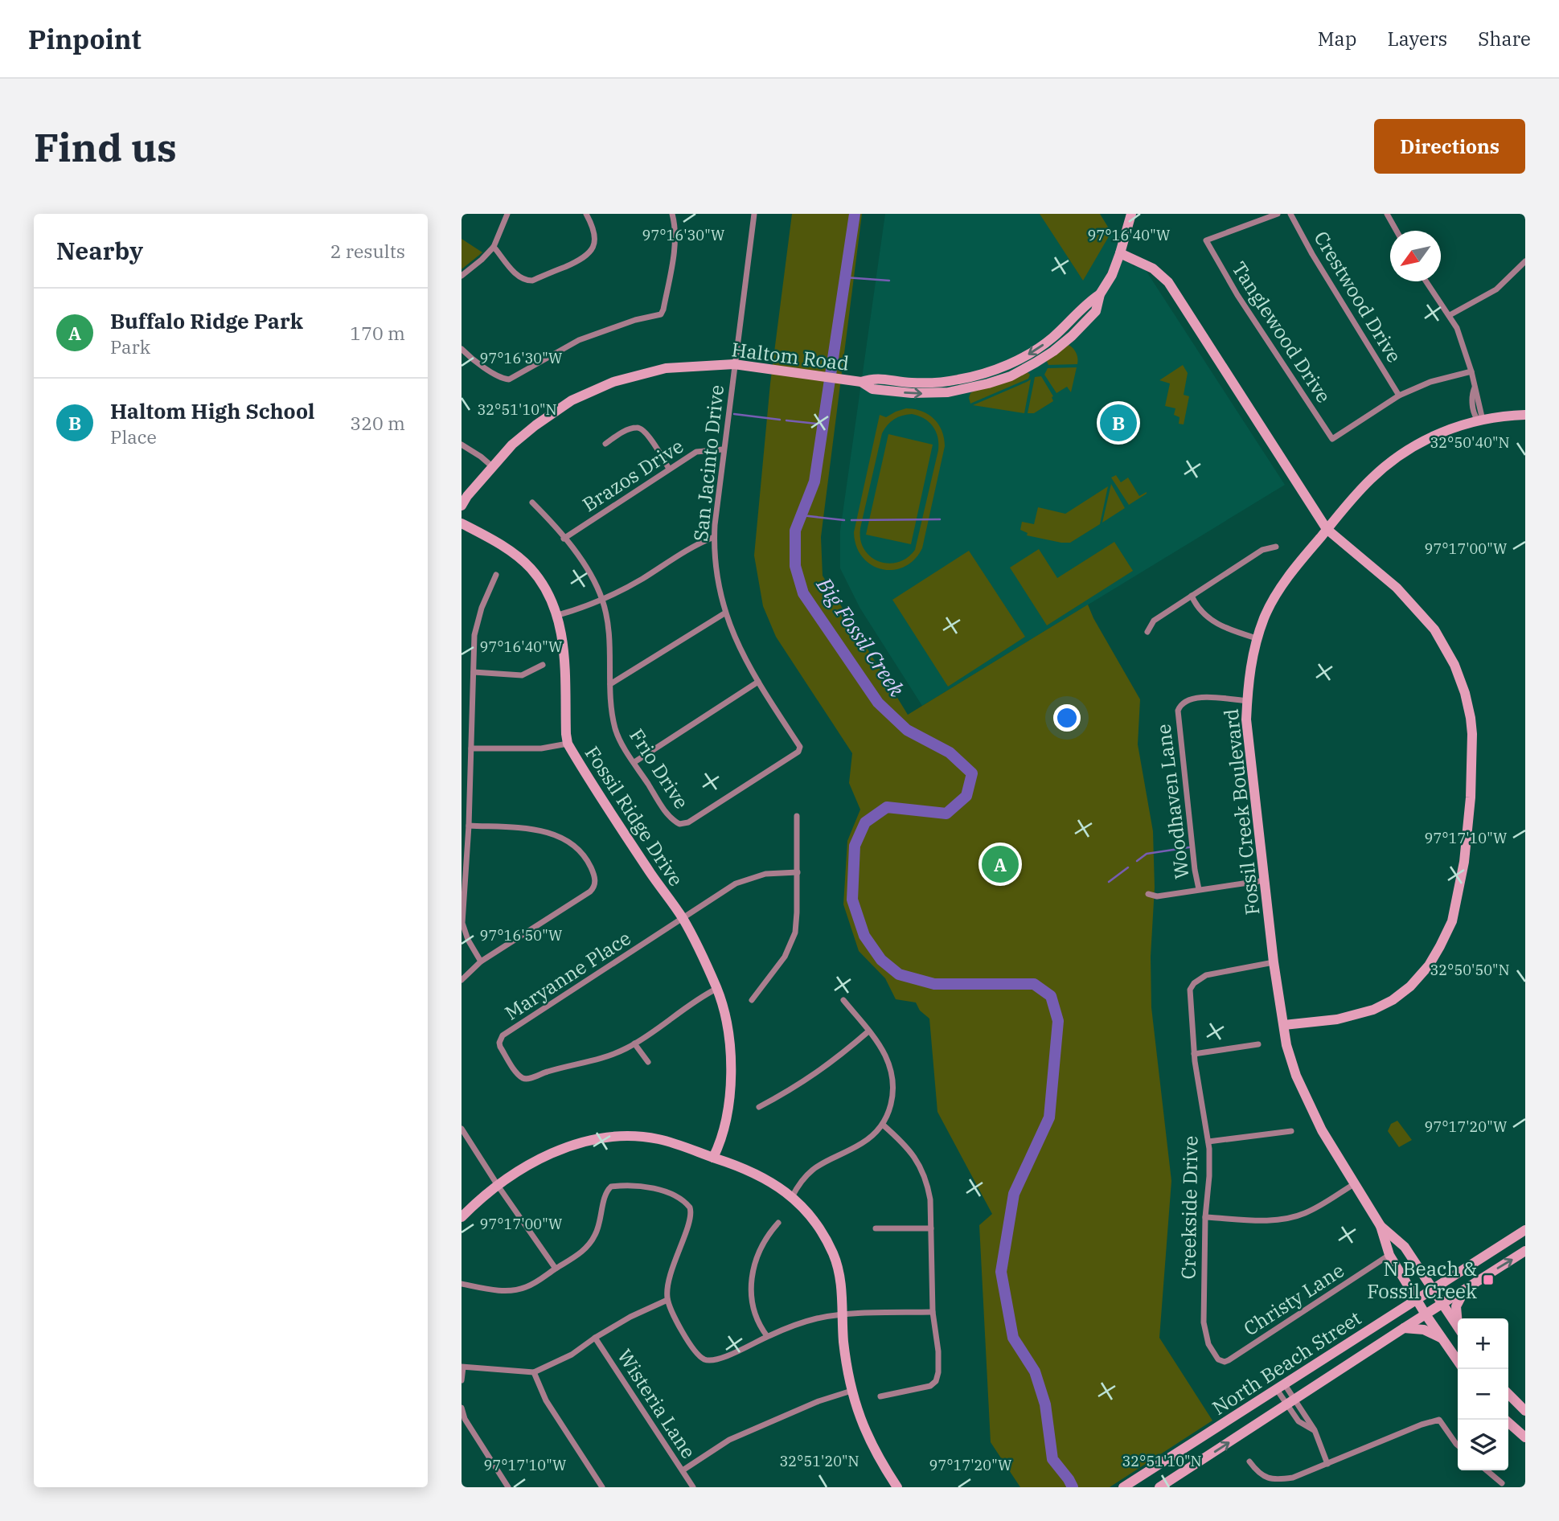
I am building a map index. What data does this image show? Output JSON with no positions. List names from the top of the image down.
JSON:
{
  "streets": {
    "main road": [
      "Haltom Road",
      "Fossil Creek Boulevard",
      "Fossil Ridge Drive",
      "North Beach Street"
    ],
    "street": [
      "Crestwood Drive",
      "Tanglewood Drive",
      "San Jacinto Drive",
      "Brazos Drive",
      "Frio Drive",
      "Woodhaven Lane",
      "Maryanne Place",
      "Creekside Drive",
      "Christy Lane",
      "Wisteria Lane"
    ]
  },
  "crossings": [
    ["Crestwood Drive", "Tanglewood Drive"],
    ["Haltom Road", "San Jacinto Drive"],
    ["San Jacinto Drive", "Brazos Drive"],
    ["San Jacinto Drive", "Frio Drive"],
    ["Brazos Drive", "Frio Drive"],
    ["Woodhaven Lane", "Fossil Creek Boulevard"],
    ["Fossil Creek Boulevard", "Creekside Drive"],
    ["Fossil Creek Boulevard", "Christy Lane"],
    ["Fossil Creek Boulevard", "North Beach Street"],
    ["Fossil Ridge Drive", "Maryanne Place"],
    ["Creekside Drive", "Christy Lane"]
  ],
  "water": ["Big Fossil Creek"],
  "places": {
    "transit": ["N Beach & Fossil Creek"]
  },
  "north": "bottom left",
  "page": {
    "header": "Pinpoint",
    "nav": ["Map", "Layers", "Share"],
    "buttons": "Directions",
    "title": "Find us",
    "heading": ["Nearby", "2 results"],
    "list": [
      {
        "mark": "A",
        "name": "Buffalo Ridge Park",
        "note": "Park",
        "value": "170 m"
      },
      {
        "mark": "B",
        "name": "Haltom High School",
        "note": "Place",
        "value": "320 m"
      }
    ],
    "pins": ["B", "A"],
    "map_buttons": ["+", "−"]
  },
  "coordinates": [
    "97°16'40\"W",
    "97°16'30\"W",
    "32°51'10\"N",
    "32°50'40\"N",
    "97°17'00\"W",
    "97°17'10\"W",
    "97°16'50\"W",
    "32°50'50\"N",
    "97°17'20\"W",
    "32°51'20\"N"
  ]
}
